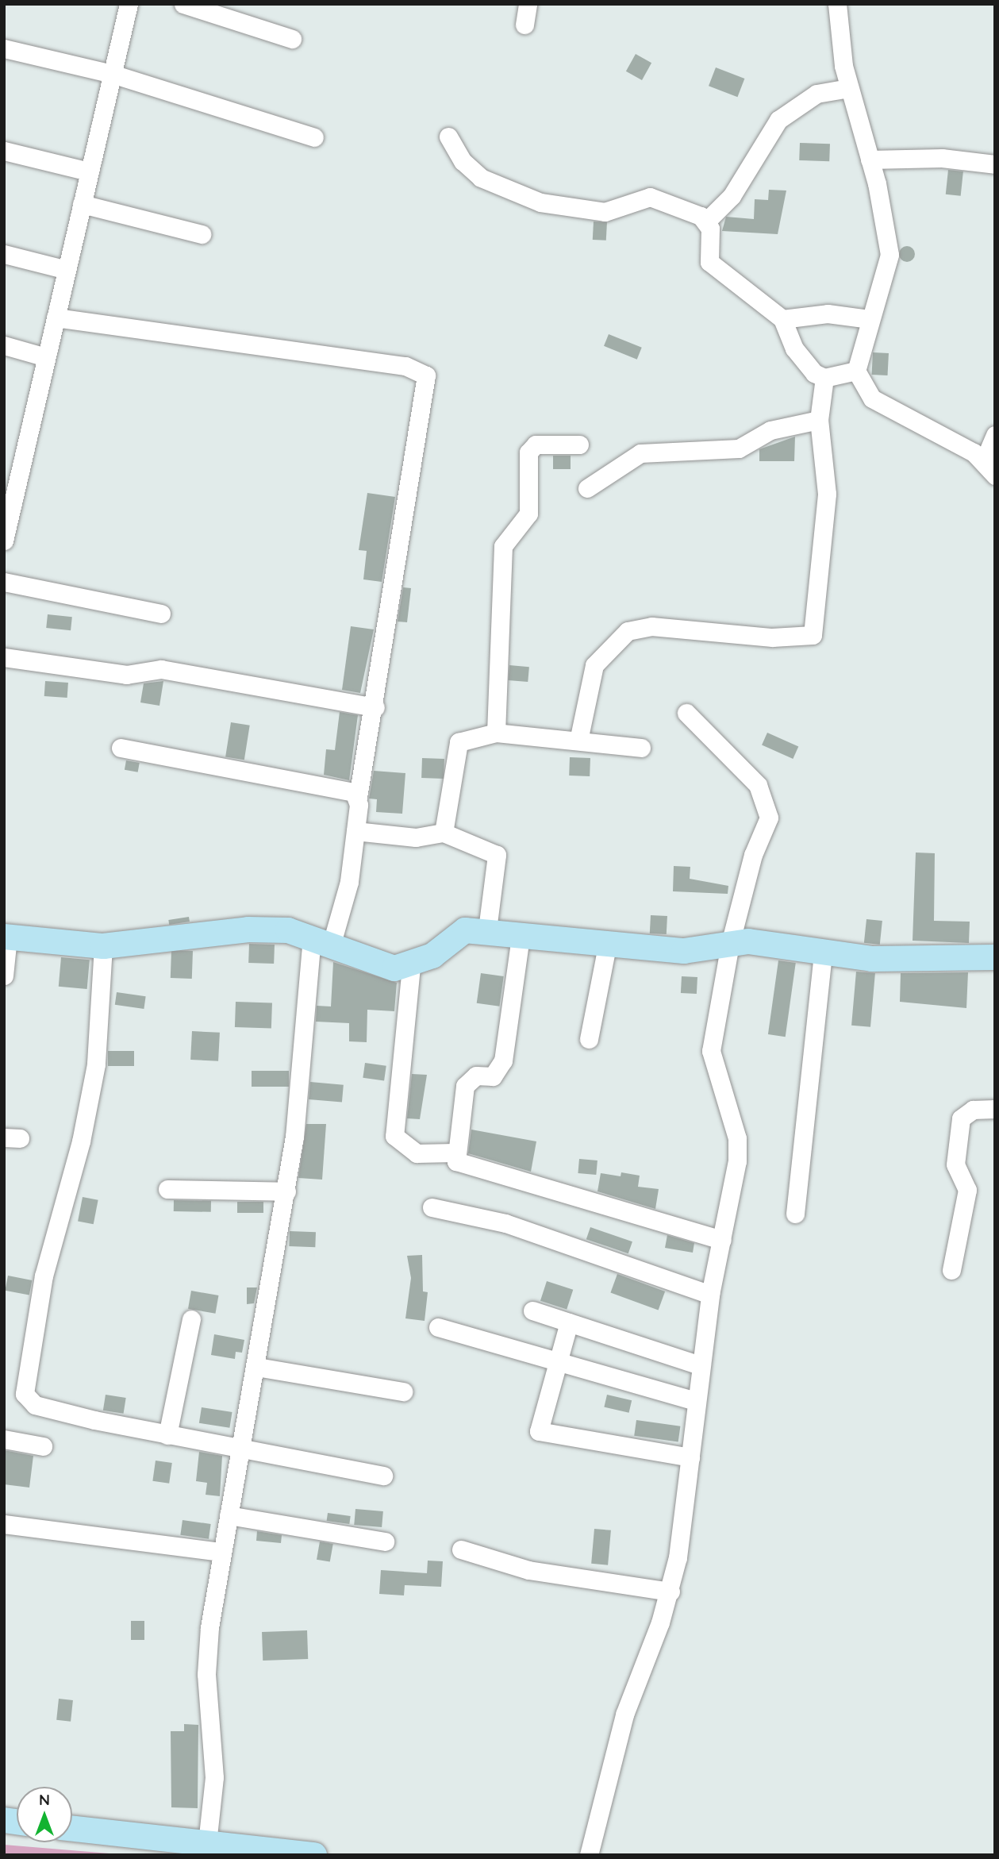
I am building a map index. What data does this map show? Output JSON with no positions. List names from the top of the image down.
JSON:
{
  "north": "top"
}
